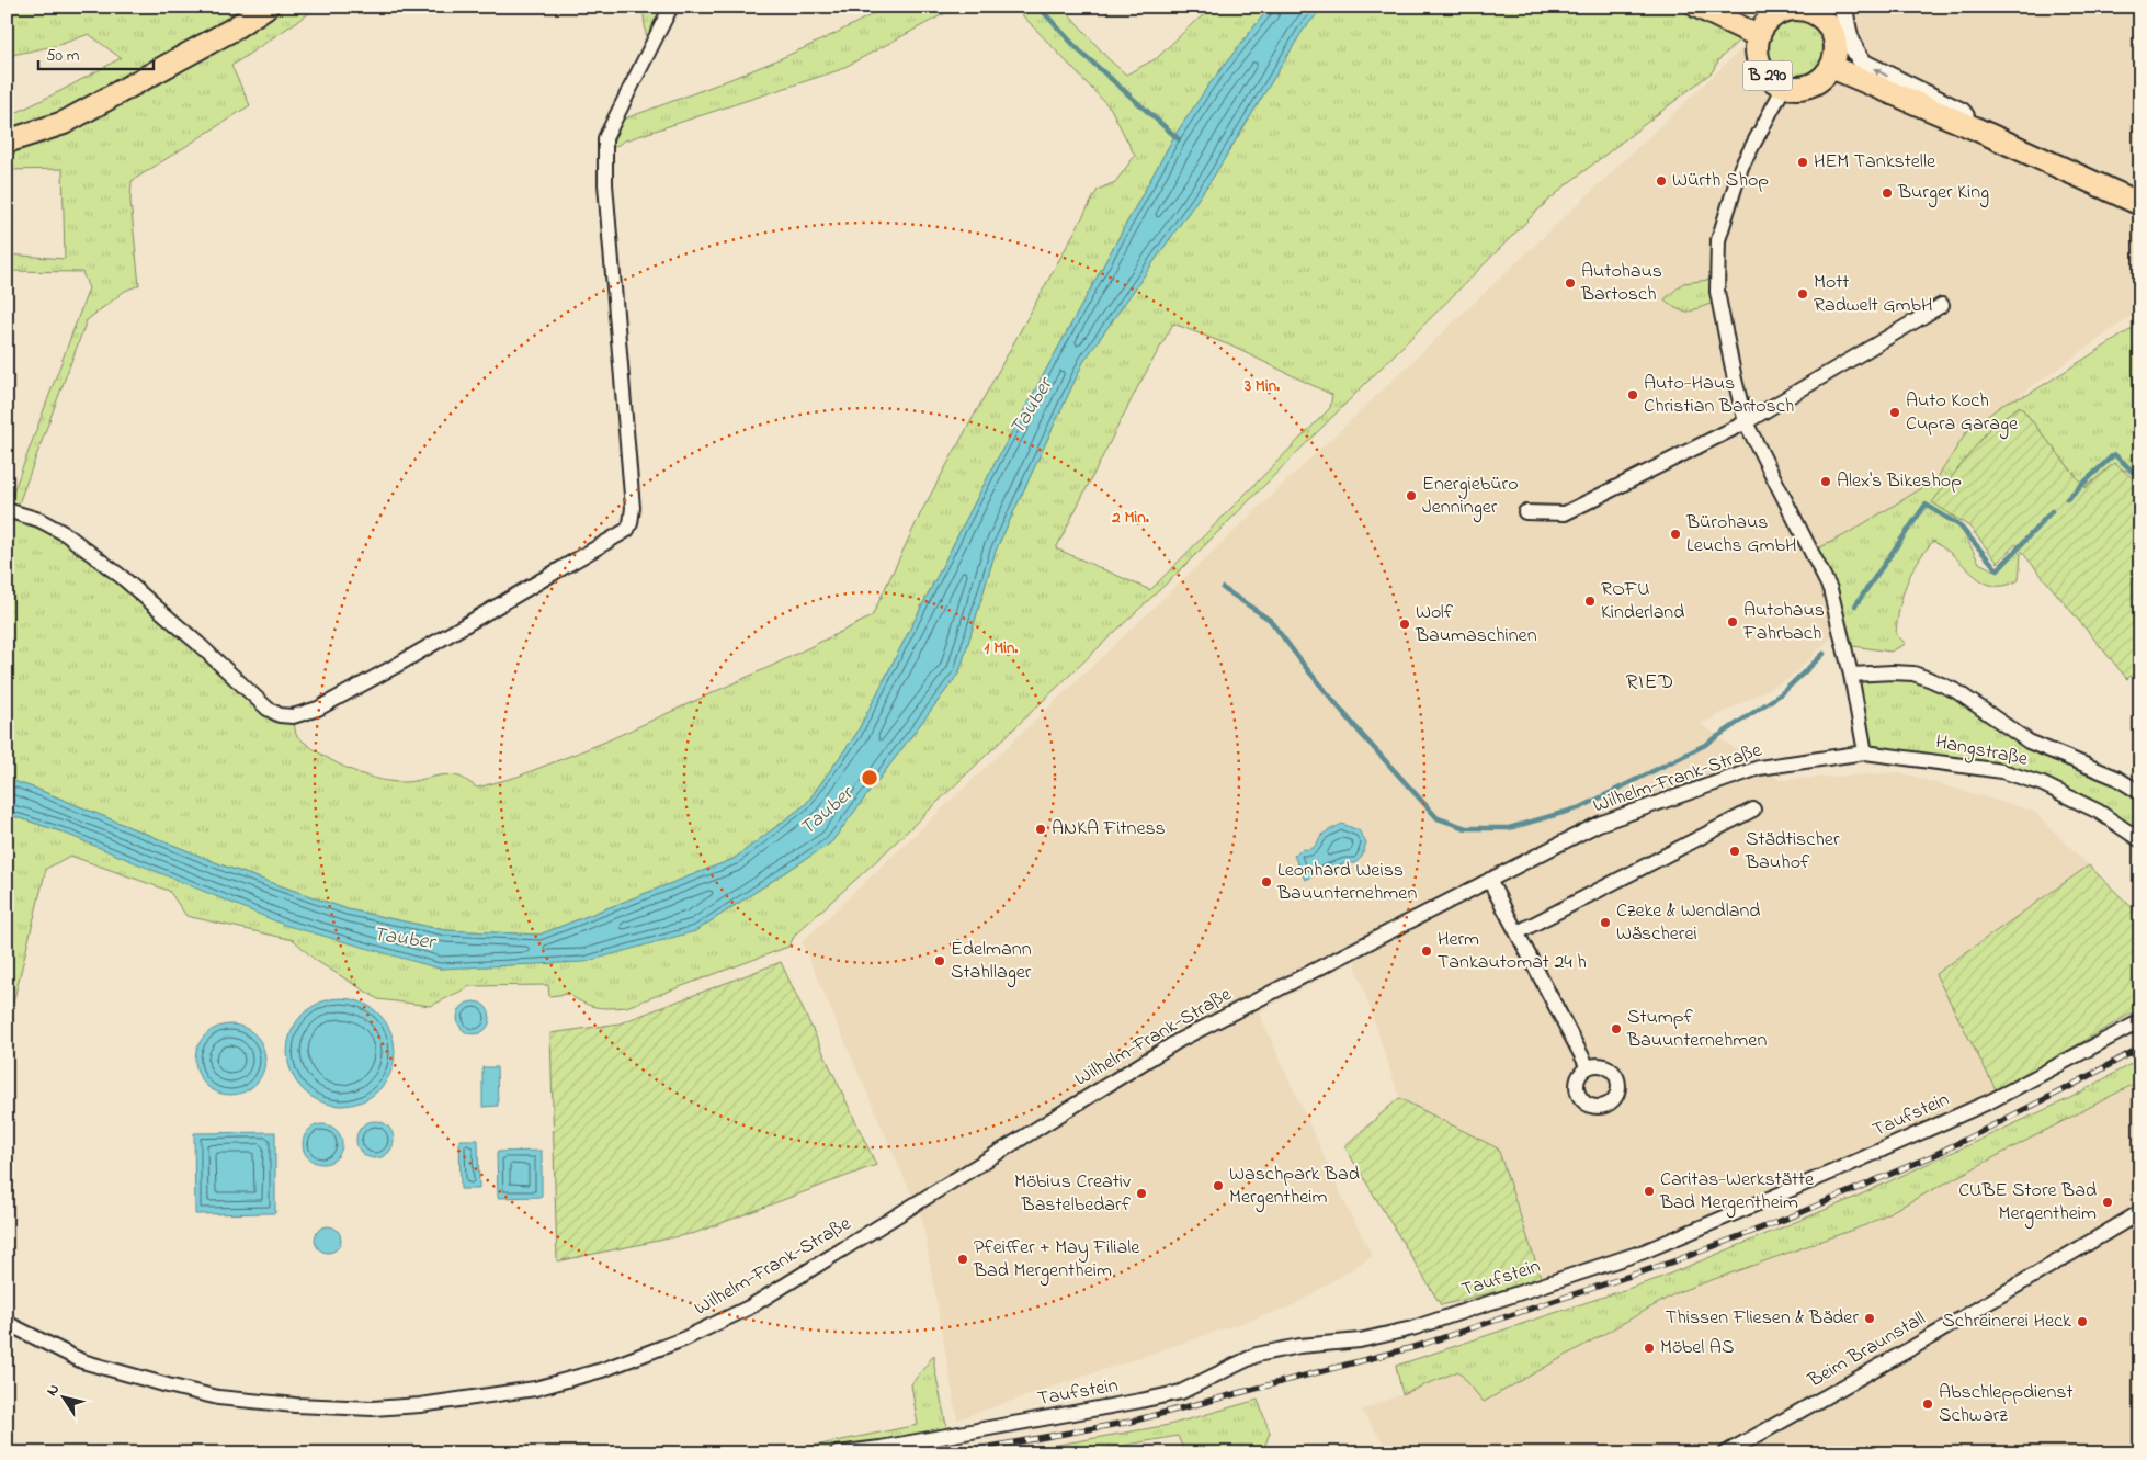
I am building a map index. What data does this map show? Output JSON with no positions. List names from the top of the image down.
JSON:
{
  "streets": {
    "main road": ["B 290"],
    "street": [
      "Hangstraße",
      "Wilhelm-Frank-Straße",
      "Taufstein",
      "Beim Braunstall"
    ]
  },
  "crossings": [
    ["Hangstraße", "Wilhelm-Frank-Straße"]
  ],
  "districts": ["RIED"],
  "water": ["Tauber"],
  "places": [
    "HEM Tankstelle",
    "Würth Shop",
    "Burger King",
    "Autohaus Bartosch",
    "Mott Radwelt GmbH",
    "Auto-Haus Christian Bartosch",
    "Auto Koch Cupra Garage",
    "Alex's Bikeshop",
    "Energiebüro Jenninger",
    "Bürohaus Leuchs GmbH",
    "ROFU Kinderland",
    "Autohaus Fahrbach",
    "Wolf Baumaschinen",
    "ANKA Fitness",
    "Städtischer Bauhof",
    "Leonhard Weiss Bauunternehmen",
    "Czeke & Wendland Wäscherei",
    "Herm Tankautomat 24 h",
    "Edelmann Stahllager",
    "Stumpf Bauunternehmen",
    "Waschpark Bad Mergentheim",
    "Caritas-Werkstätte Bad Mergentheim",
    "Möbius Creativ Bastelbedarf",
    "CUBE Store Bad Mergentheim",
    "Pfeiffer + May Filiale Bad Mergentheim",
    "Thissen Fliesen & Bäder",
    "Schreinerei Heck",
    "Möbel AS",
    "Abschleppdienst Schwarz"
  ],
  "scale_bar": "50 m",
  "north": "top left",
  "rings": ["3 Min.", "2 Min.", "1 Min."]
}
